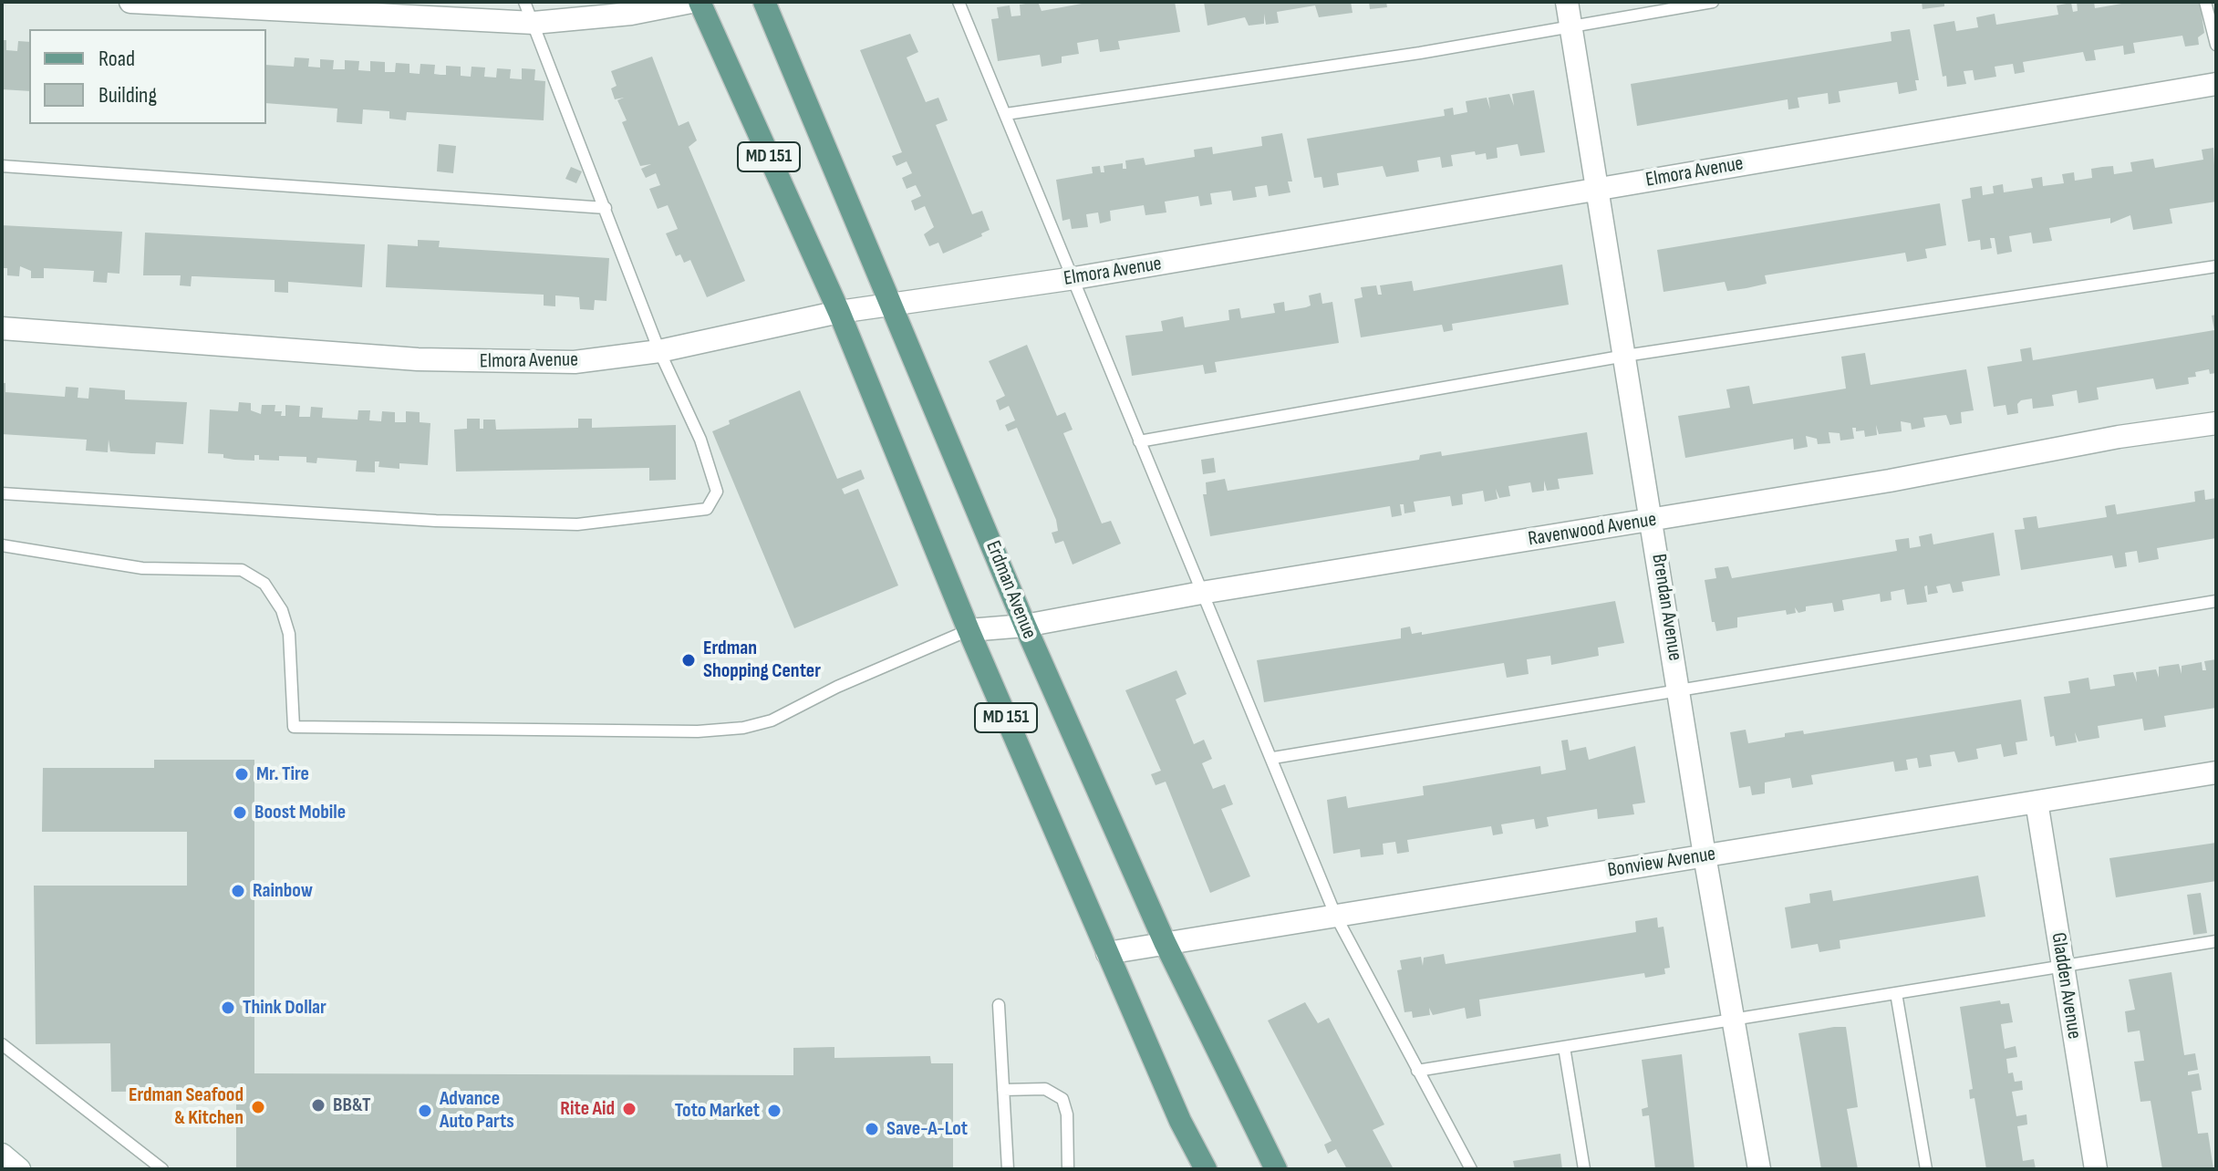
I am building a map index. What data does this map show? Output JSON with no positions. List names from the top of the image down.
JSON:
{
  "streets": {
    "main road": ["MD 151", "Erdman Avenue"],
    "street": [
      "Elmora Avenue",
      "Ravenwood Avenue",
      "Brendan Avenue",
      "Bonview Avenue",
      "Gladden Avenue"
    ]
  },
  "crossings": [
    ["MD 151", "Elmora Avenue"],
    ["MD 151", "Ravenwood Avenue"],
    ["MD 151", "Bonview Avenue"],
    ["Elmora Avenue", "Erdman Avenue"],
    ["Elmora Avenue", "Brendan Avenue"],
    ["Ravenwood Avenue", "Erdman Avenue"],
    ["Ravenwood Avenue", "Brendan Avenue"],
    ["Erdman Avenue", "Bonview Avenue"],
    ["Brendan Avenue", "Bonview Avenue"],
    ["Bonview Avenue", "Gladden Avenue"]
  ],
  "places": [
    "Erdman Shopping Center",
    "Mr. Tire",
    "Boost Mobile",
    "Rainbow",
    "Think Dollar",
    "BB&T",
    "Erdman Seafood & Kitchen",
    "Rite Aid",
    "Advance Auto Parts",
    "Toto Market",
    "Save-A-Lot"
  ],
  "legend": ["Road", "Building"]
}
